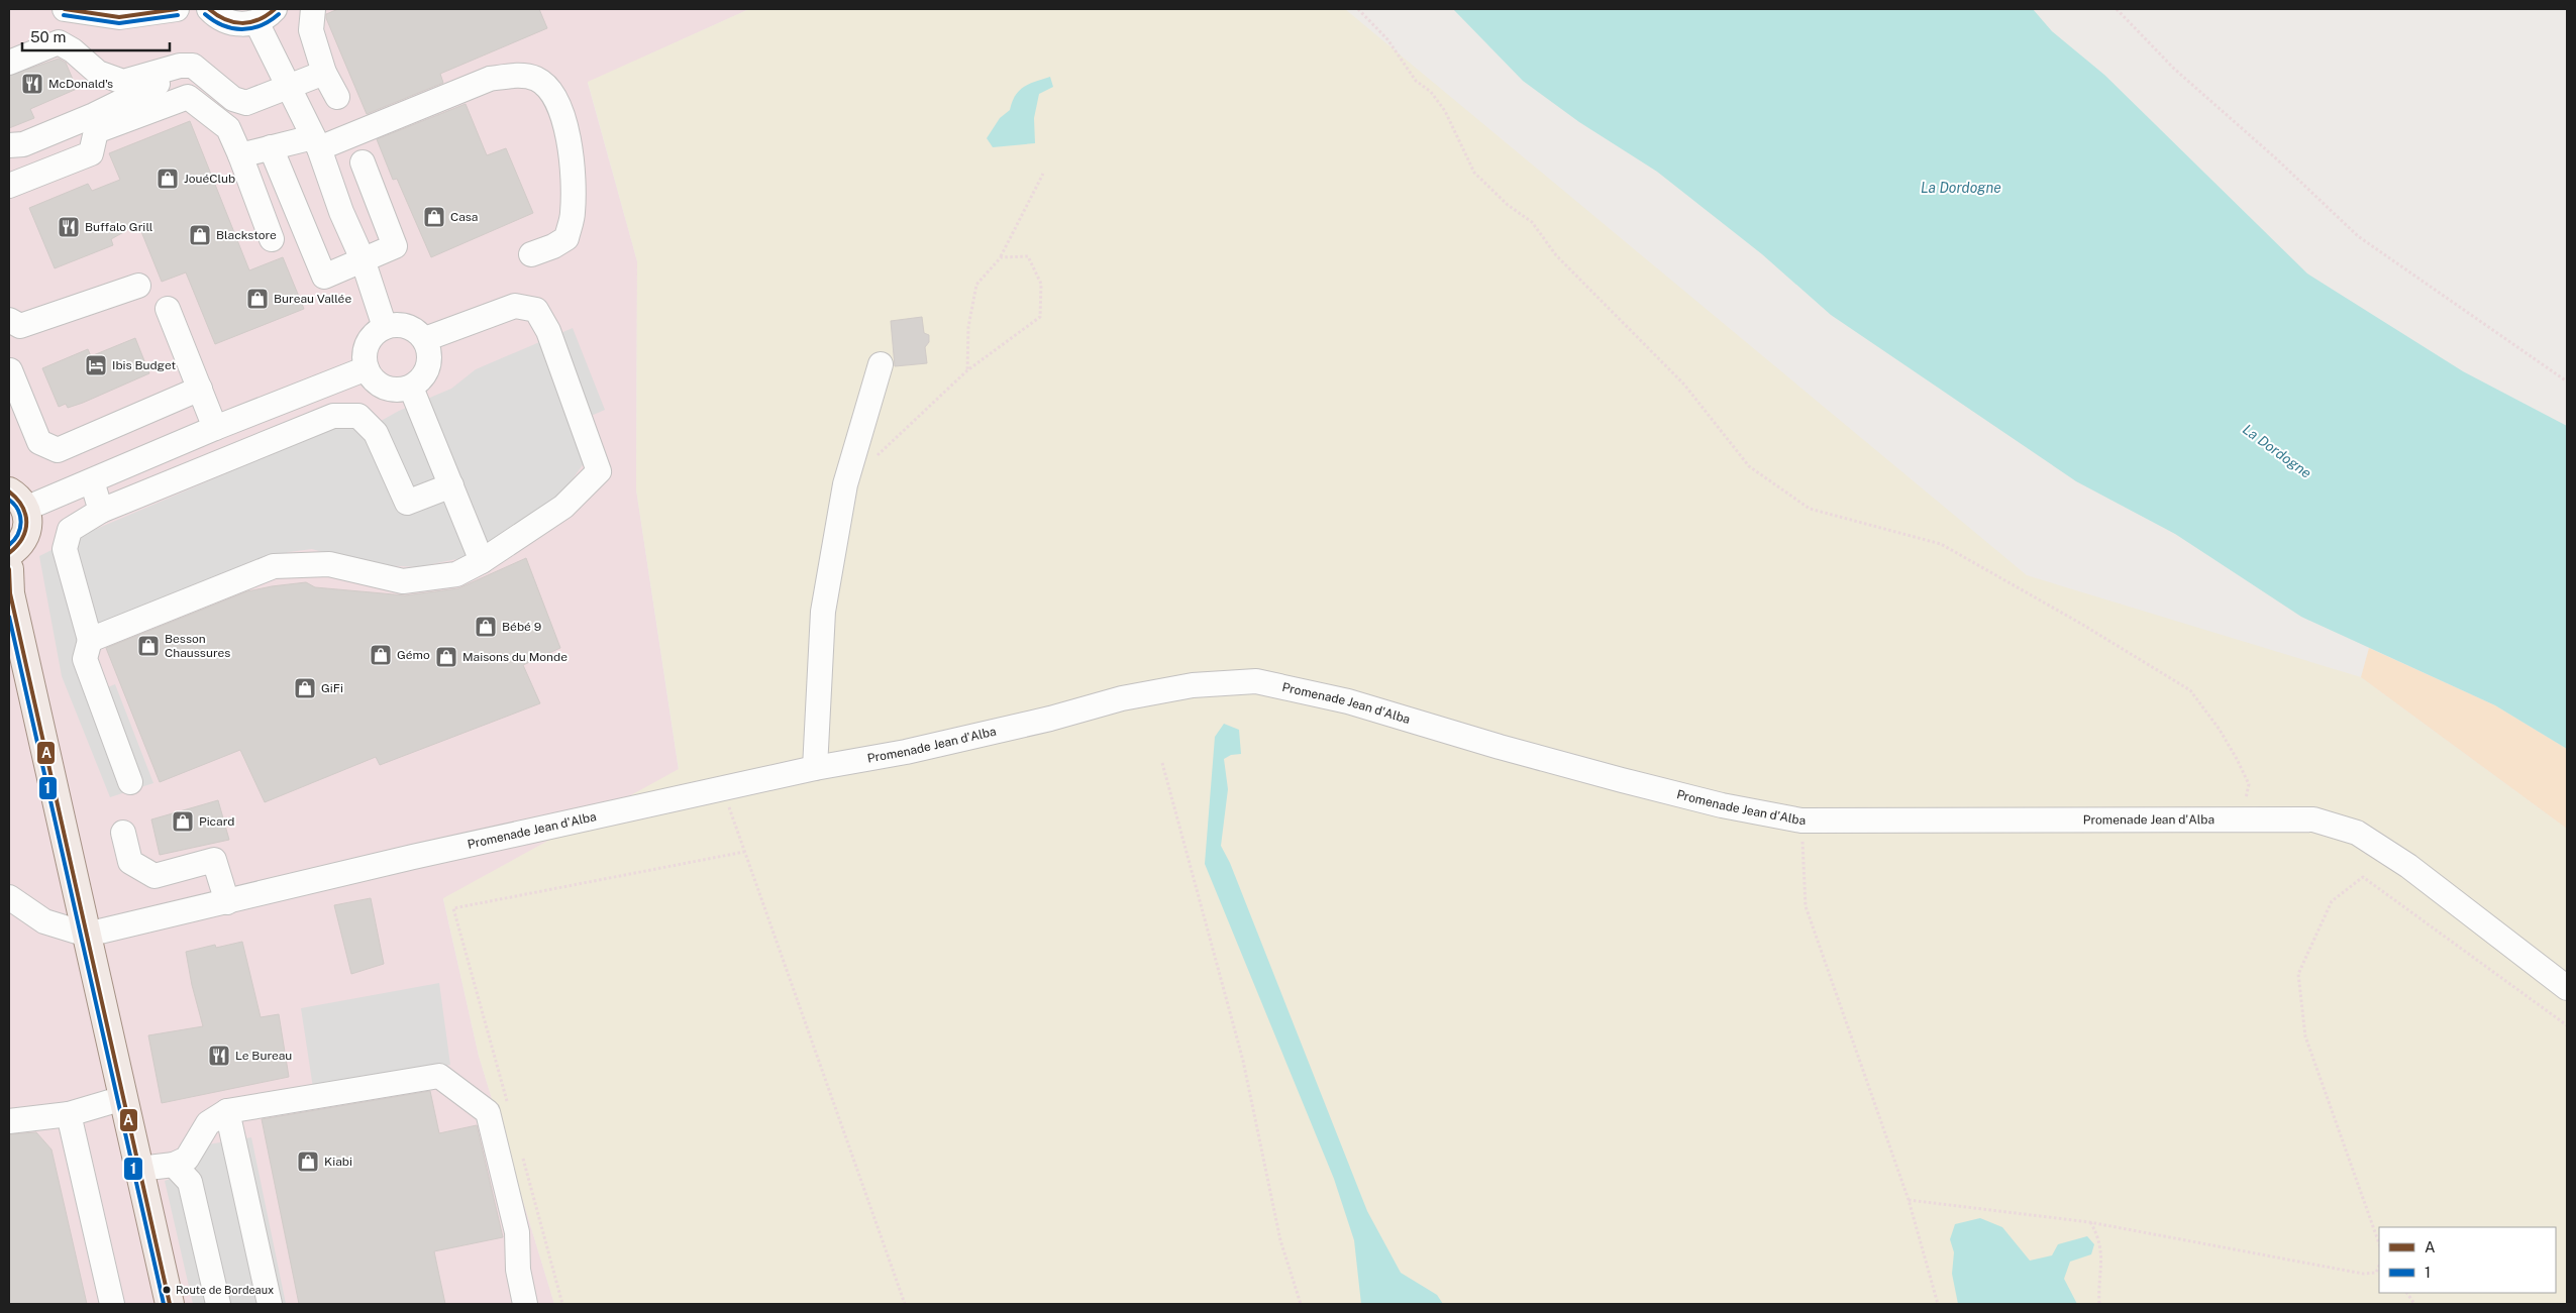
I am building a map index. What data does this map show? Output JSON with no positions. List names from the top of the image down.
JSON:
{
  "streets": {
    "street": ["Promenade Jean d'Alba"]
  },
  "water": ["La Dordogne"],
  "places": {
    "restaurant": ["McDonald's", "Buffalo Grill", "Le Bureau"],
    "shop": [
      "JouéClub",
      "Casa",
      "Blackstore",
      "Bureau Vallée",
      "Bébé 9",
      "Besson Chaussures",
      "Gémo",
      "Maisons du Monde",
      "GiFi",
      "Picard",
      "Kiabi"
    ],
    "hotel": ["Ibis Budget"],
    "other": ["Route de Bordeaux"]
  },
  "lines": ["transit line A", "transit line 1"],
  "legend": ["A", "1"],
  "scale_bar": "50 m"
}
